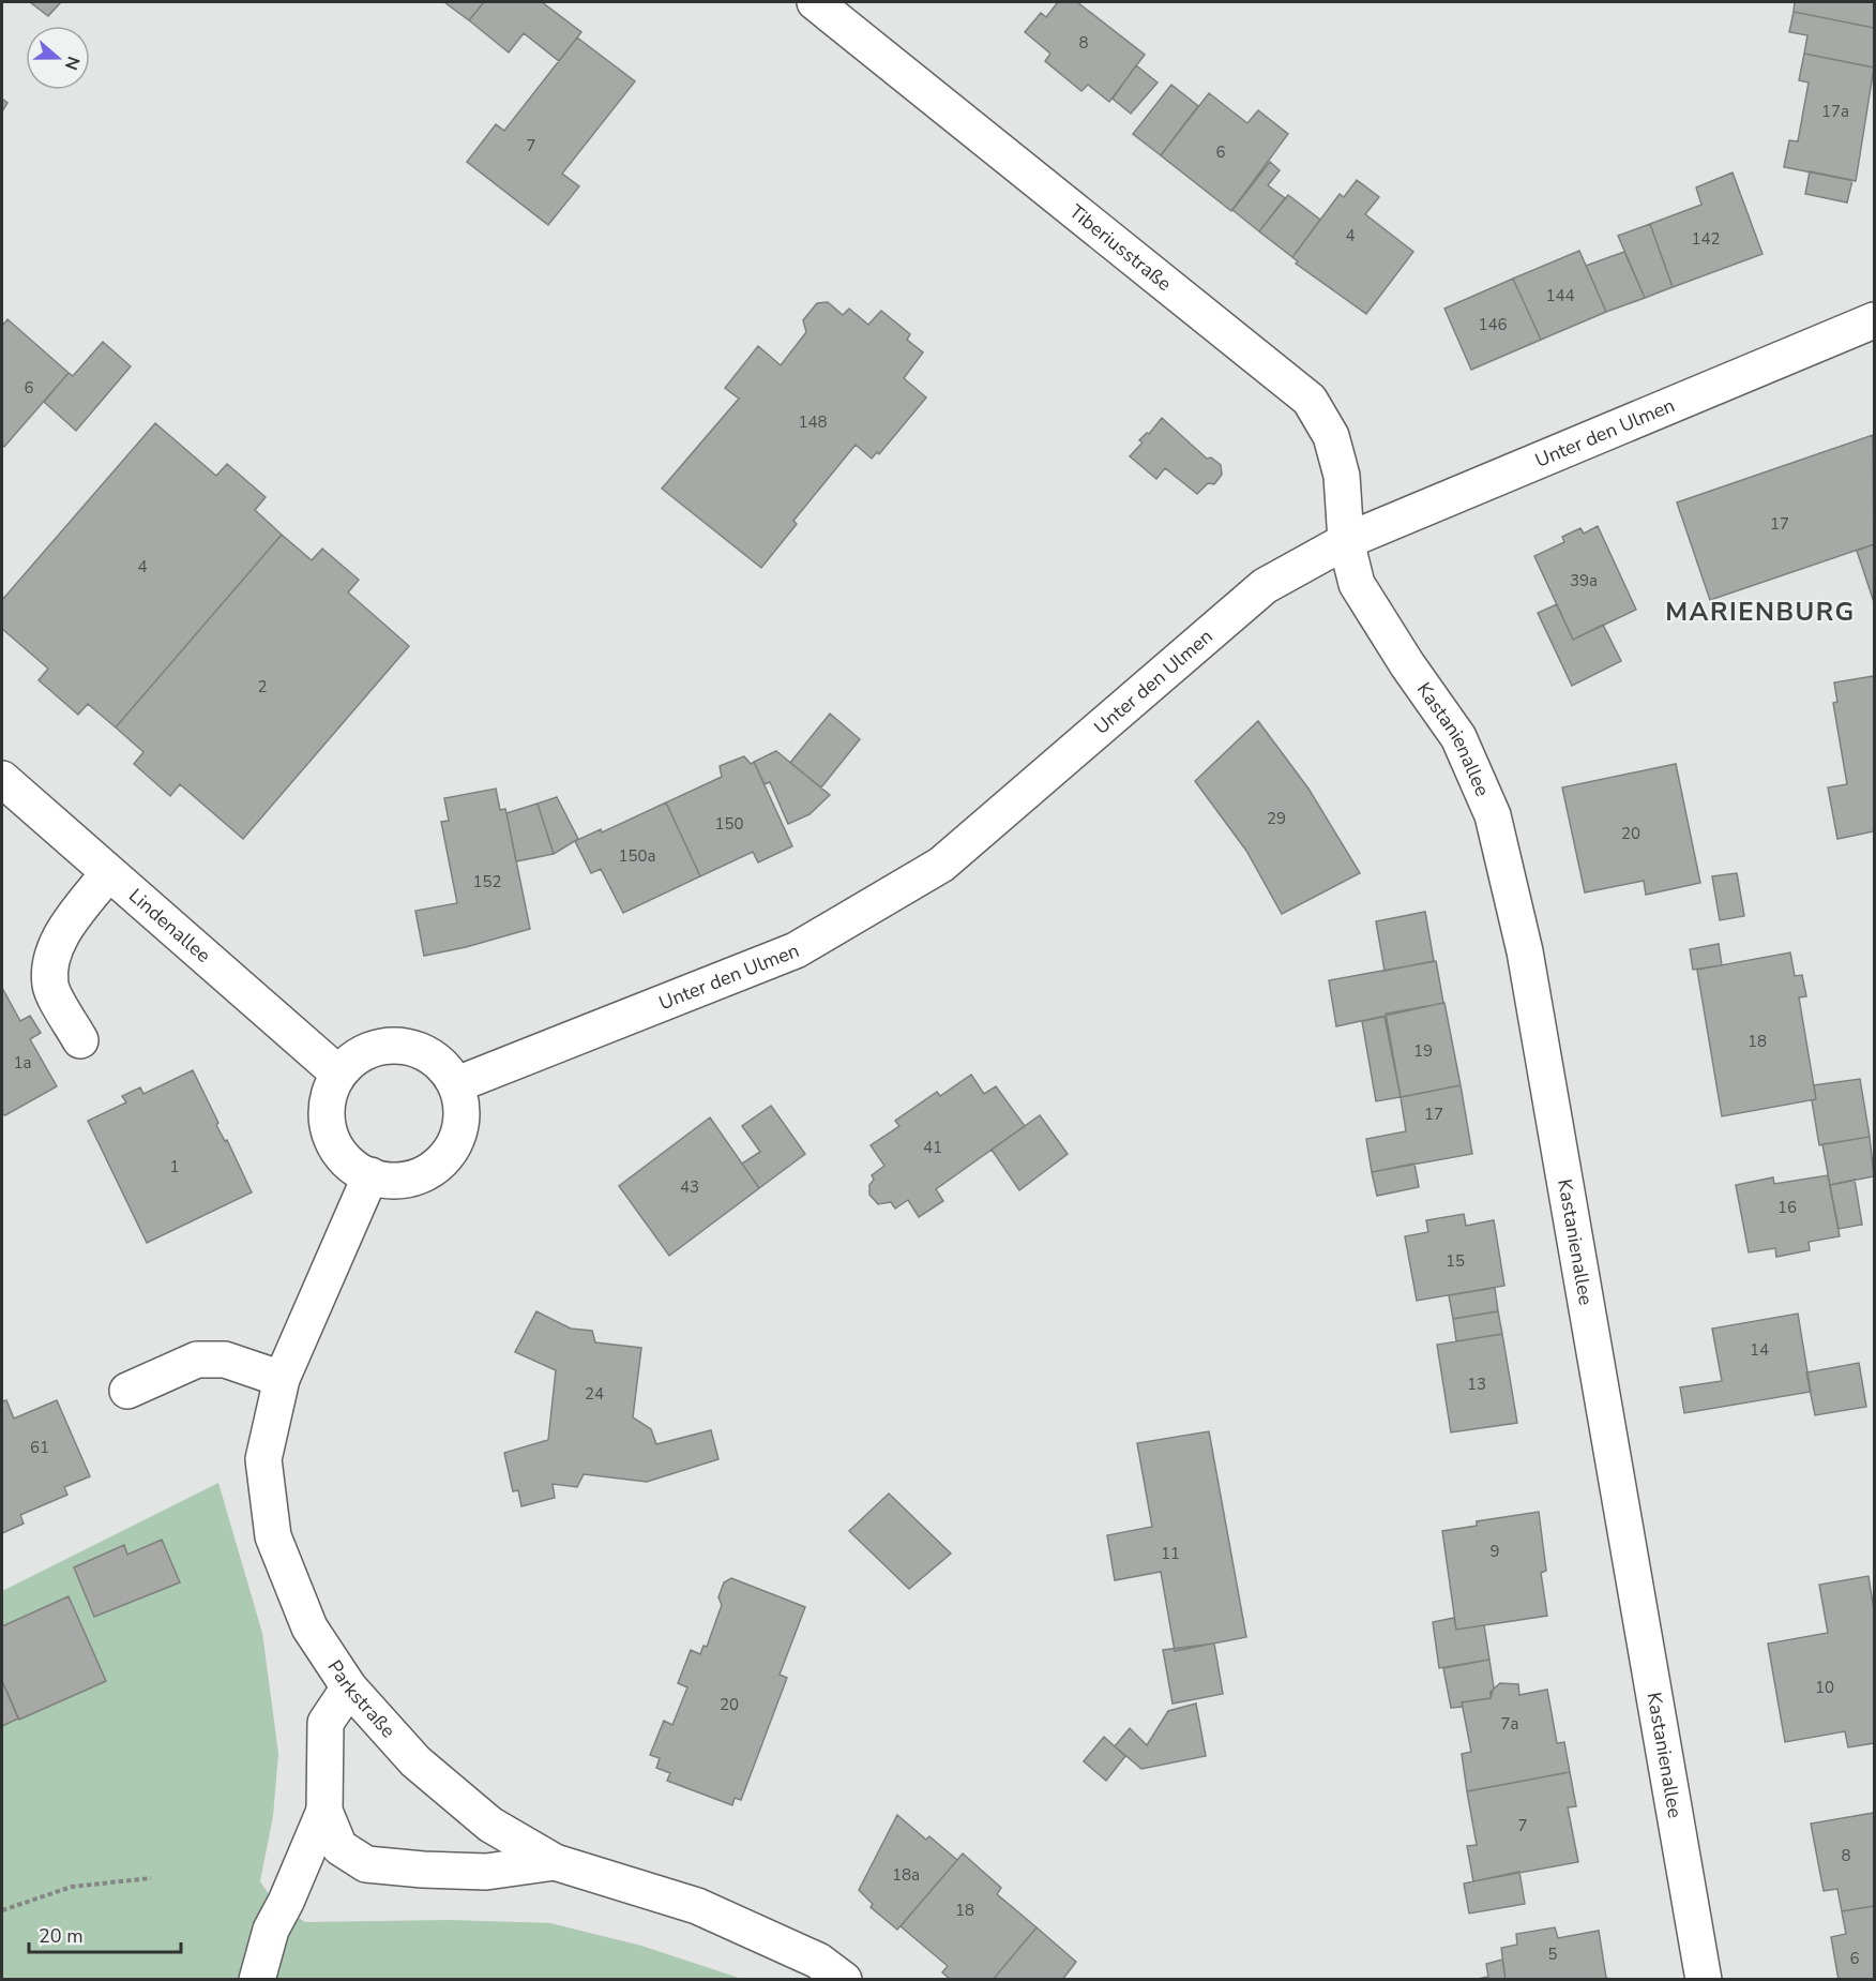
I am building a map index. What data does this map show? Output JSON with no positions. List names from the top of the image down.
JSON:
{
  "streets": {
    "street": [
      "Tiberiusstraße",
      "Unter den Ulmen",
      "Kastanienallee",
      "Lindenallee",
      "Parkstraße"
    ]
  },
  "crossings": [
    ["Tiberiusstraße", "Unter den Ulmen"],
    ["Tiberiusstraße", "Kastanienallee"],
    ["Unter den Ulmen", "Kastanienallee"],
    ["Unter den Ulmen", "Lindenallee"],
    ["Unter den Ulmen", "Parkstraße"],
    ["Lindenallee", "Parkstraße"]
  ],
  "districts": ["MARIENBURG"],
  "house_numbers": [
    "8",
    "17a",
    "7",
    "6",
    "4",
    "142",
    "144",
    "146",
    "6",
    "148",
    "17",
    "4",
    "39a",
    "2",
    "29",
    "150",
    "20",
    "150a",
    "152",
    "18",
    "19",
    "1a",
    "17",
    "41",
    "1",
    "43",
    "16",
    "15",
    "14",
    "13",
    "24",
    "61",
    "9",
    "11",
    "10",
    "20",
    "7a",
    "7",
    "8",
    "18a",
    "18",
    "5",
    "6"
  ],
  "scale_bar": "20 m",
  "north": "right"
}
